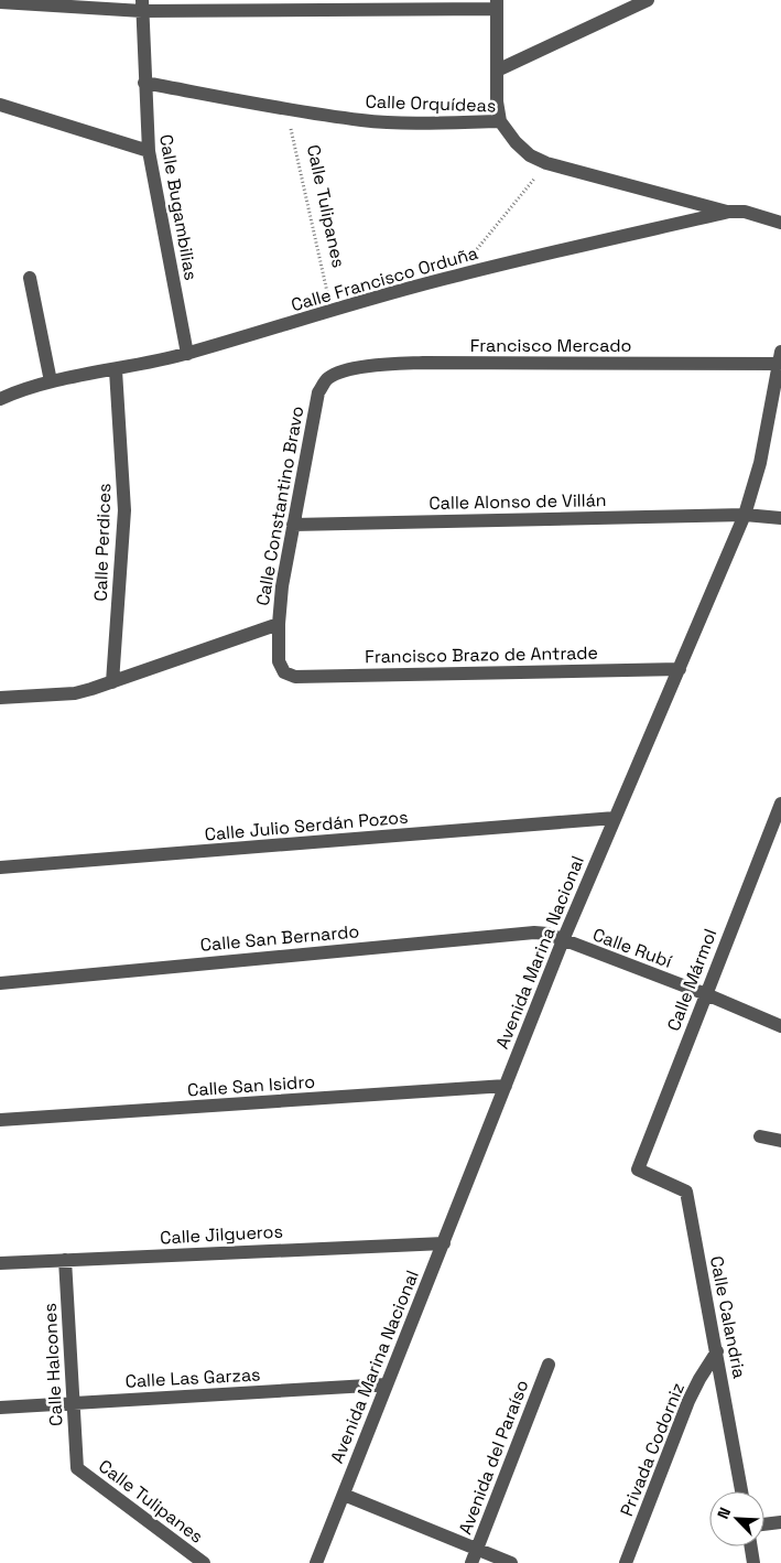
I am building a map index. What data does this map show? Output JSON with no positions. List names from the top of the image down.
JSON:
{
  "streets": {
    "street": [
      "Calle Orquídeas",
      "Calle Tulipanes",
      "Calle Bugambilias",
      "Calle Francisco Orduña",
      "Francisco Mercado",
      "Calle Alonso de Villán",
      "Calle Constantino Bravo",
      "Calle Perdices",
      "Francisco Brazo de Antrade",
      "Calle Julio Serdán Pozos",
      "Calle San Bernardo",
      "Calle Rubí",
      "Avenida Marina Nacional",
      "Calle Mármol",
      "Calle San Isidro",
      "Calle Jilgueros",
      "Calle Calandria",
      "Calle Halcones",
      "Calle Las Garzas",
      "Privada Codorniz",
      "Avenida del Paraíso"
    ]
  },
  "crossings": [
    ["Calle Orquídeas", "Calle Tulipanes"],
    ["Calle Orquídeas", "Calle Bugambilias"],
    ["Calle Orquídeas", "Calle Francisco Orduña"],
    ["Calle Tulipanes", "Calle Francisco Orduña"],
    ["Calle Tulipanes", "Calle Halcones"],
    ["Calle Bugambilias", "Calle Francisco Orduña"],
    ["Calle Francisco Orduña", "Calle Perdices"],
    ["Francisco Mercado", "Calle Constantino Bravo"],
    ["Francisco Mercado", "Avenida Marina Nacional"],
    ["Calle Alonso de Villán", "Calle Constantino Bravo"],
    ["Calle Alonso de Villán", "Avenida Marina Nacional"],
    ["Calle Constantino Bravo", "Francisco Brazo de Antrade"],
    ["Francisco Brazo de Antrade", "Avenida Marina Nacional"],
    ["Calle Julio Serdán Pozos", "Avenida Marina Nacional"],
    ["Calle San Bernardo", "Calle Rubí"],
    ["Calle San Bernardo", "Avenida Marina Nacional"],
    ["Calle Rubí", "Avenida Marina Nacional"],
    ["Calle Rubí", "Calle Mármol"],
    ["Avenida Marina Nacional", "Calle San Isidro"],
    ["Avenida Marina Nacional", "Calle Jilgueros"],
    ["Avenida Marina Nacional", "Calle Las Garzas"],
    ["Calle Mármol", "Calle Calandria"],
    ["Calle Jilgueros", "Calle Halcones"],
    ["Calle Calandria", "Privada Codorniz"],
    ["Calle Halcones", "Calle Las Garzas"]
  ],
  "north": "top left"
}
